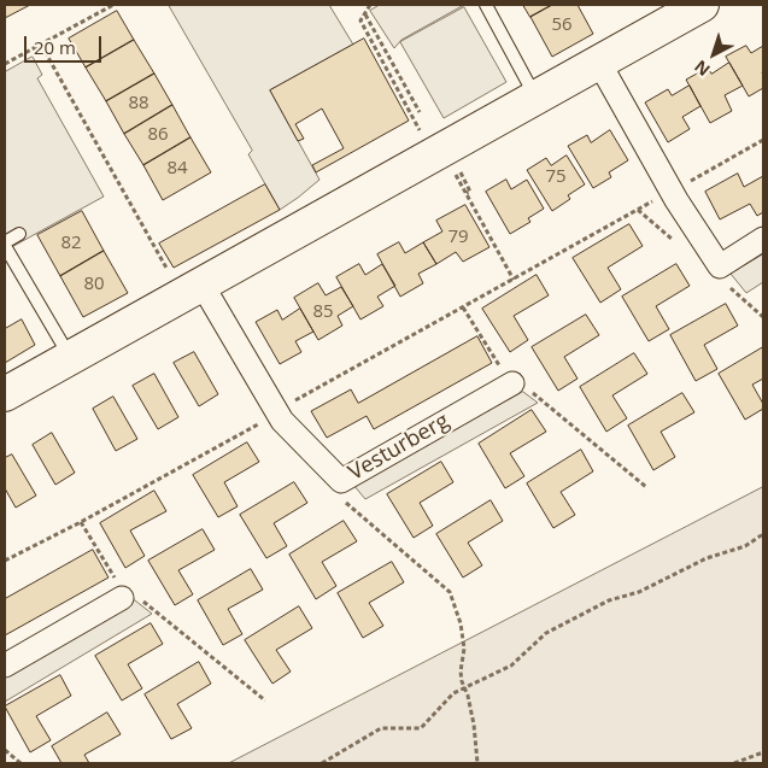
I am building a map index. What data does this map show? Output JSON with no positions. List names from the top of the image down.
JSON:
{
  "streets": {
    "street": ["Vesturberg"]
  },
  "house_numbers": [
    "56",
    "88",
    "86",
    "84",
    "75",
    "79",
    "82",
    "80",
    "85"
  ],
  "scale_bar": "20 m",
  "north": "bottom left"
}
